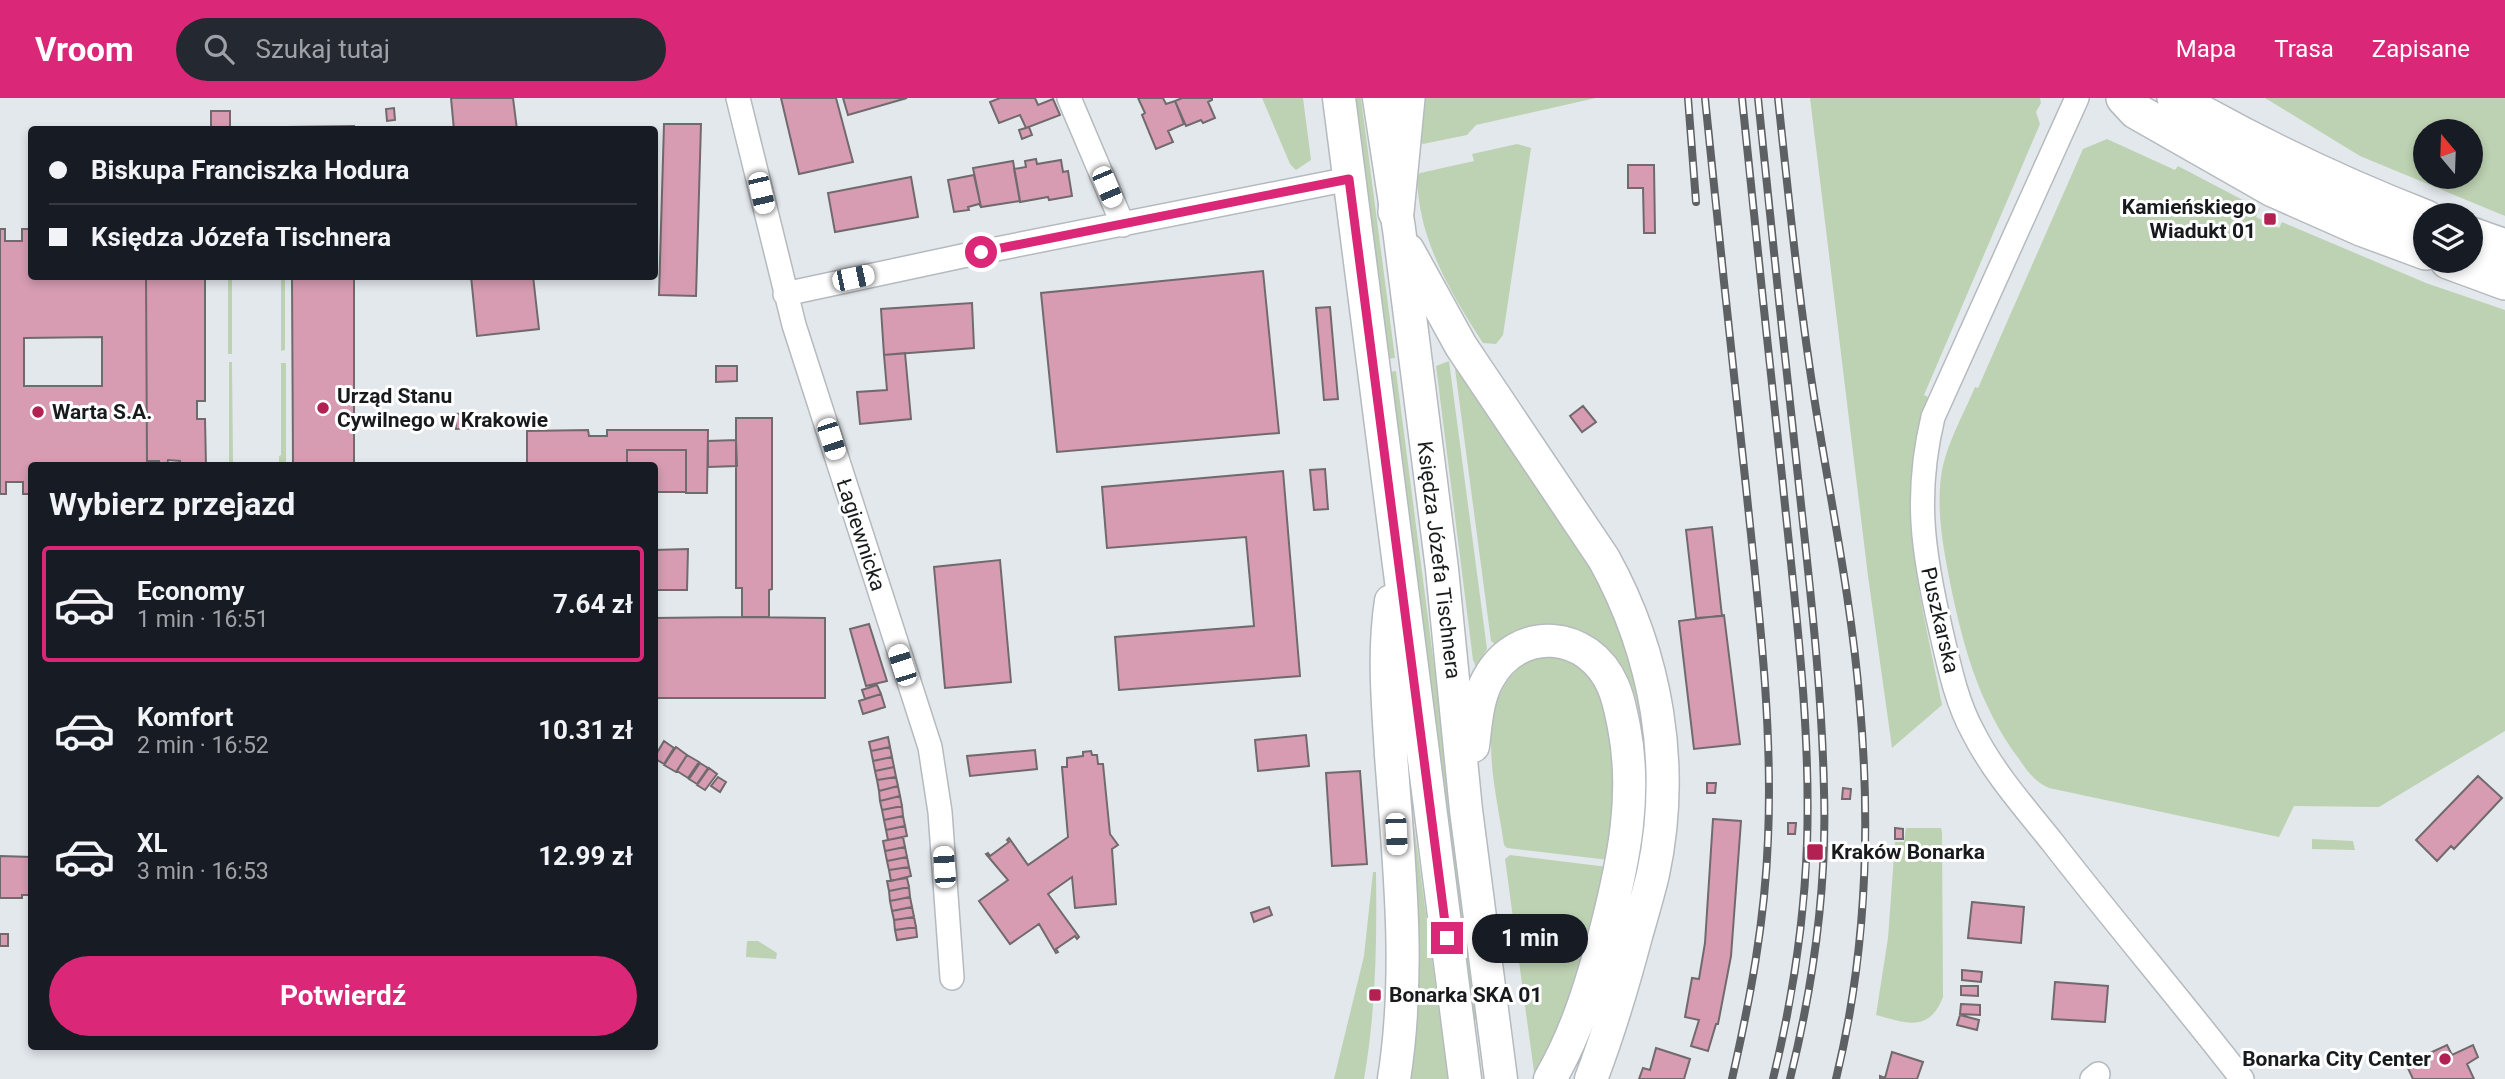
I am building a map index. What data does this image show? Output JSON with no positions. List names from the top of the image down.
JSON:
{
  "streets": {
    "main road": ["Księdza Józefa Tischnera"],
    "street": ["Łagiewnicka", "Puszkarska"]
  },
  "places": {
    "transit": ["Kamieńskiego Wiadukt 01", "Kraków Bonarka", "Bonarka SKA 01"],
    "other": ["Urząd Stanu Cywilnego w Krakowie", "Warta S.A.", "Bonarka City Center"]
  },
  "north": "top",
  "page": {
    "header": "Vroom",
    "search": "Szukaj tutaj",
    "nav": ["Mapa", "Trasa", "Zapisane"],
    "banner": ["Biskupa Franciszka Hodura", "Księdza Józefa Tischnera"],
    "heading": "Wybierz przejazd",
    "list": [
      {
        "name": "Economy",
        "note": "1 min · 16:51",
        "value": "7.64 zł"
      },
      {
        "name": "Komfort",
        "note": "2 min · 16:52",
        "value": "10.31 zł"
      },
      {
        "name": "XL",
        "note": "3 min · 16:53",
        "value": "12.99 zł"
      }
    ],
    "bubble": "1 min",
    "buttons": "Potwierdź"
  }
}
